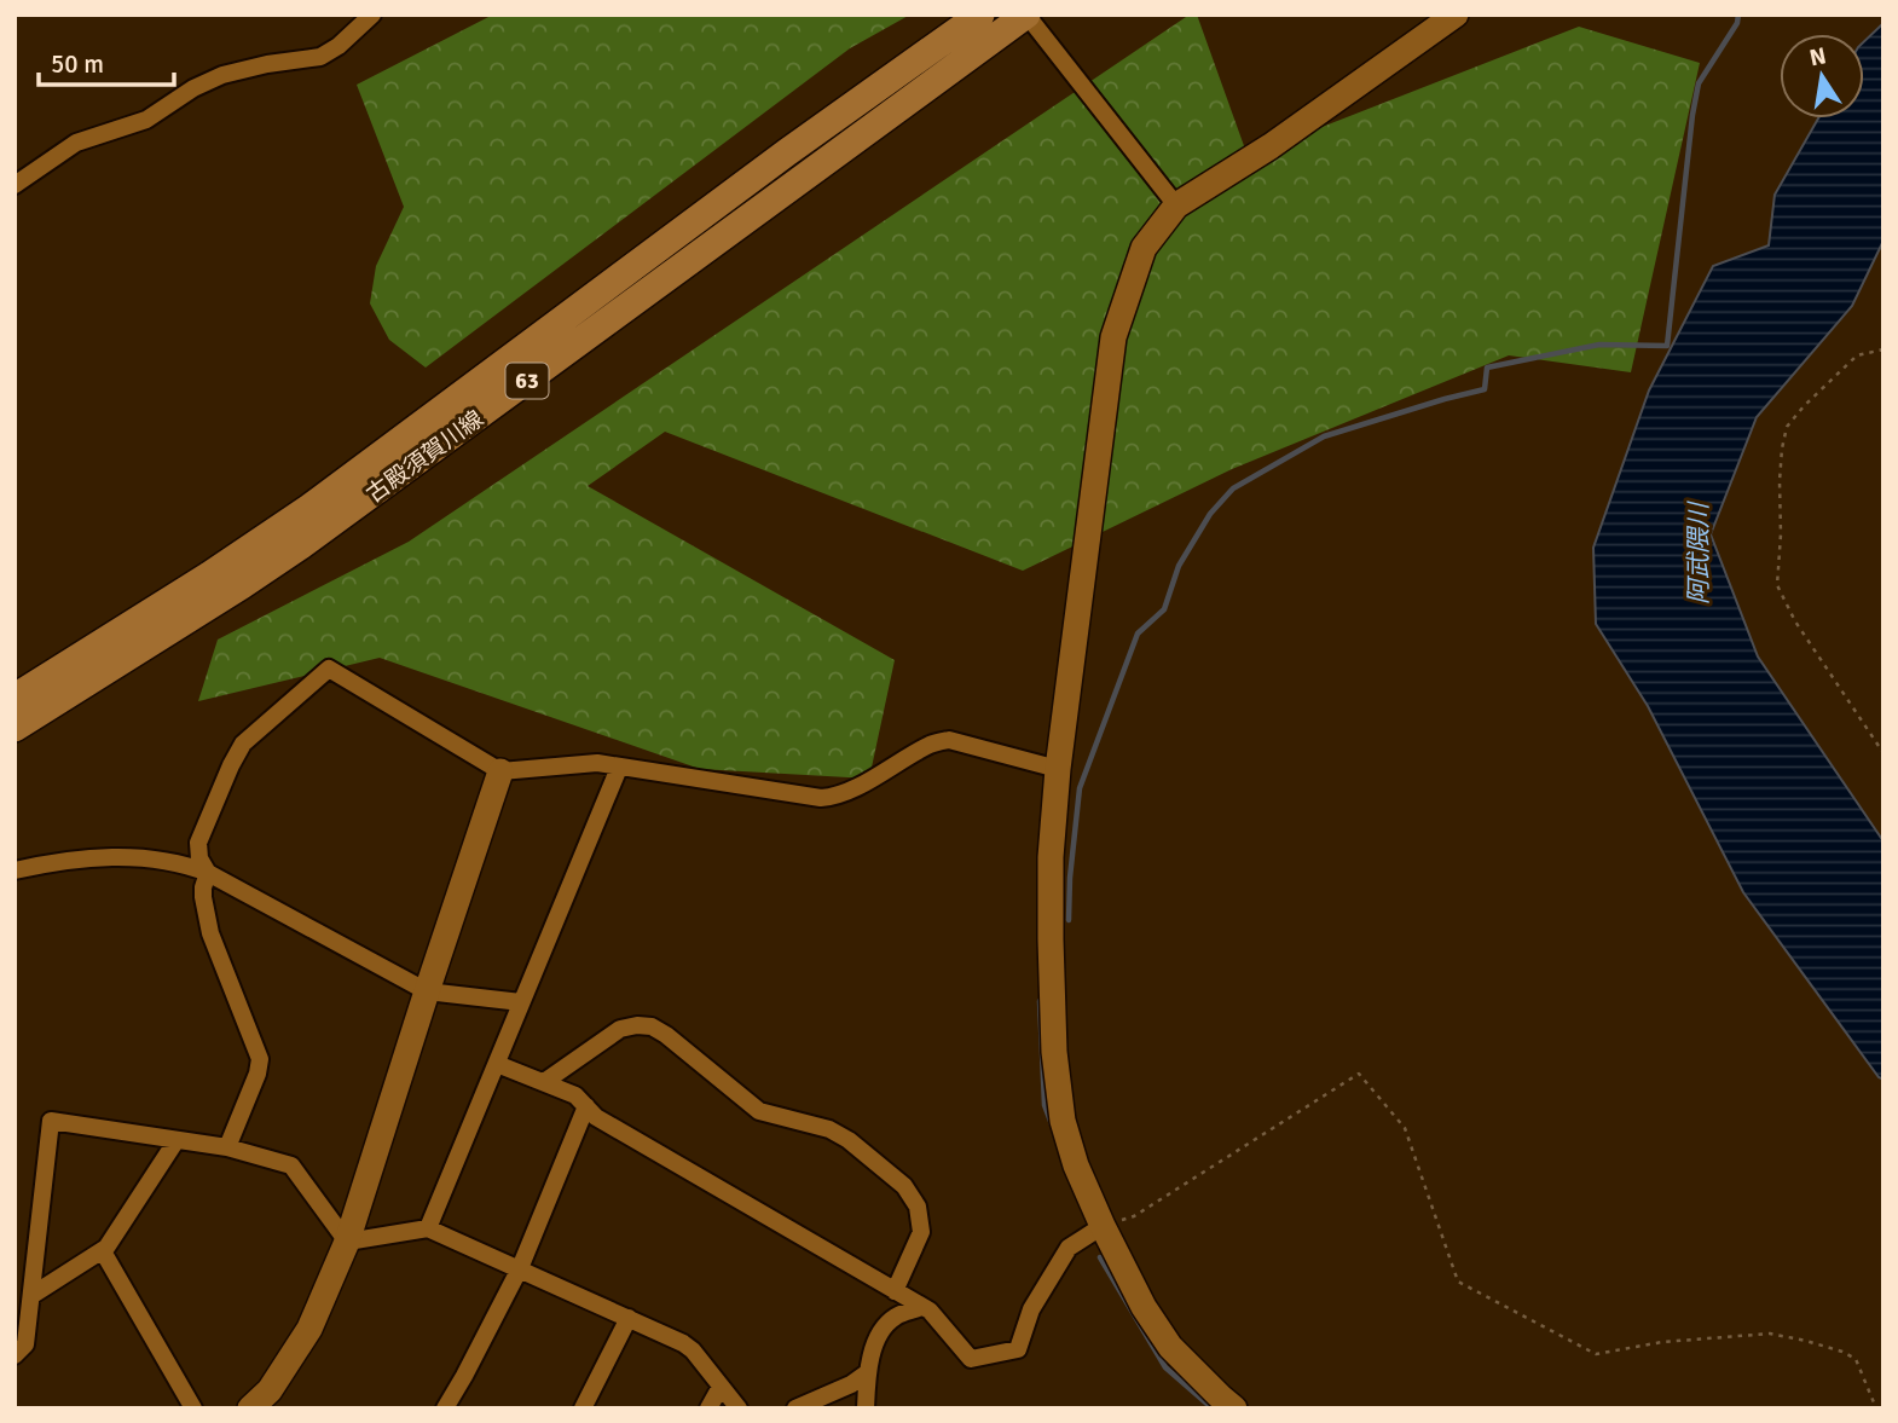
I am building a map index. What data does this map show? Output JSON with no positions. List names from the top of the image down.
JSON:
{
  "streets": {
    "main road": ["63", "古殿須賀川線"]
  },
  "water": ["阿武隈川"],
  "scale_bar": "50 m",
  "north": "top"
}
